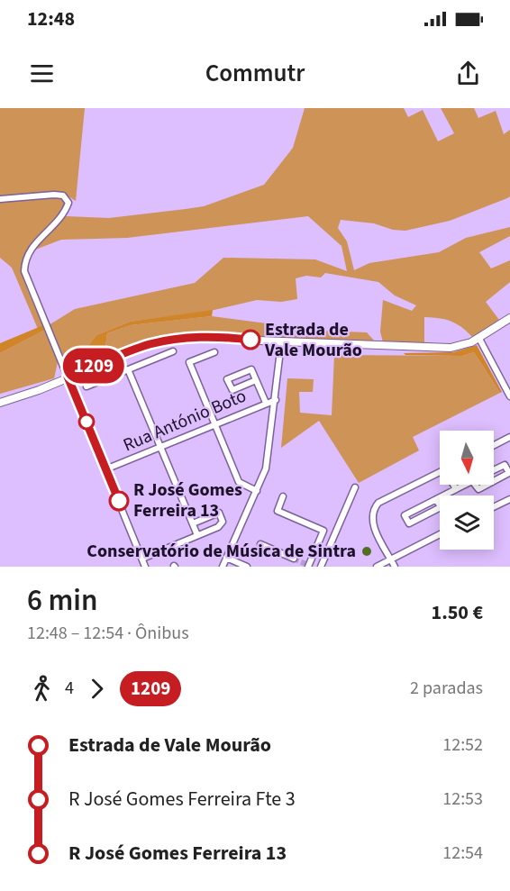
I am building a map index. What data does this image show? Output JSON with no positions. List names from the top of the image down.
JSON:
{
  "streets": {
    "street": ["Rua António Boto"]
  },
  "places": ["Estrada de Vale Mourão", "R José Gomes Ferreira 13", "Conservatório de Música de Sintra"],
  "lines": ["bus line 1209"],
  "north": "bottom",
  "page": {
    "status": "12:48",
    "header": "Commutr",
    "on_map": "1209",
    "heading": ["6 min", "12:48 – 12:54 · Ônibus", "1.50 €"],
    "legs": ["4", "1209", "2 paradas"],
    "list": [
      {
        "name": "Estrada de Vale Mourão",
        "value": "12:52"
      },
      {
        "name": "R José Gomes Ferreira Fte 3",
        "value": "12:53"
      },
      {
        "name": "R José Gomes Ferreira 13",
        "value": "12:54"
      }
    ]
  }
}
